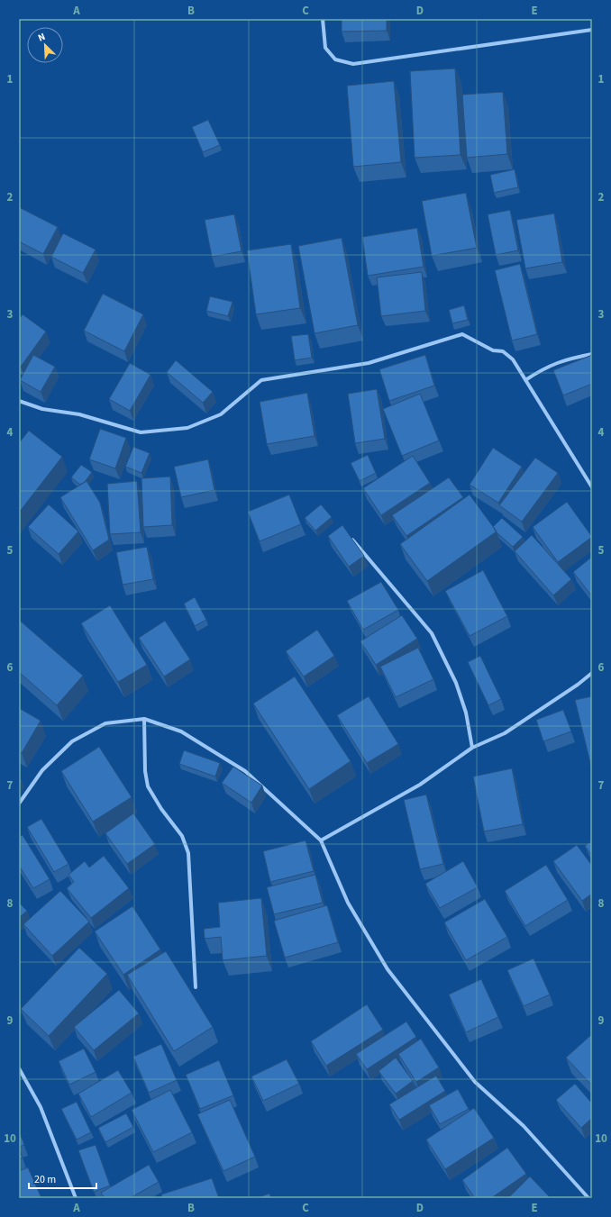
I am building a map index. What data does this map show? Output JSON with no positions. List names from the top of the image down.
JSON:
{
  "scale_bar": "20 m",
  "north": "top left",
  "grid": {
    "columns": [
      "A",
      "B",
      "C",
      "D",
      "E"
    ],
    "rows": [
      "1",
      "2",
      "3",
      "4",
      "5",
      "6",
      "7",
      "8",
      "9",
      "10"
    ]
  }
}
